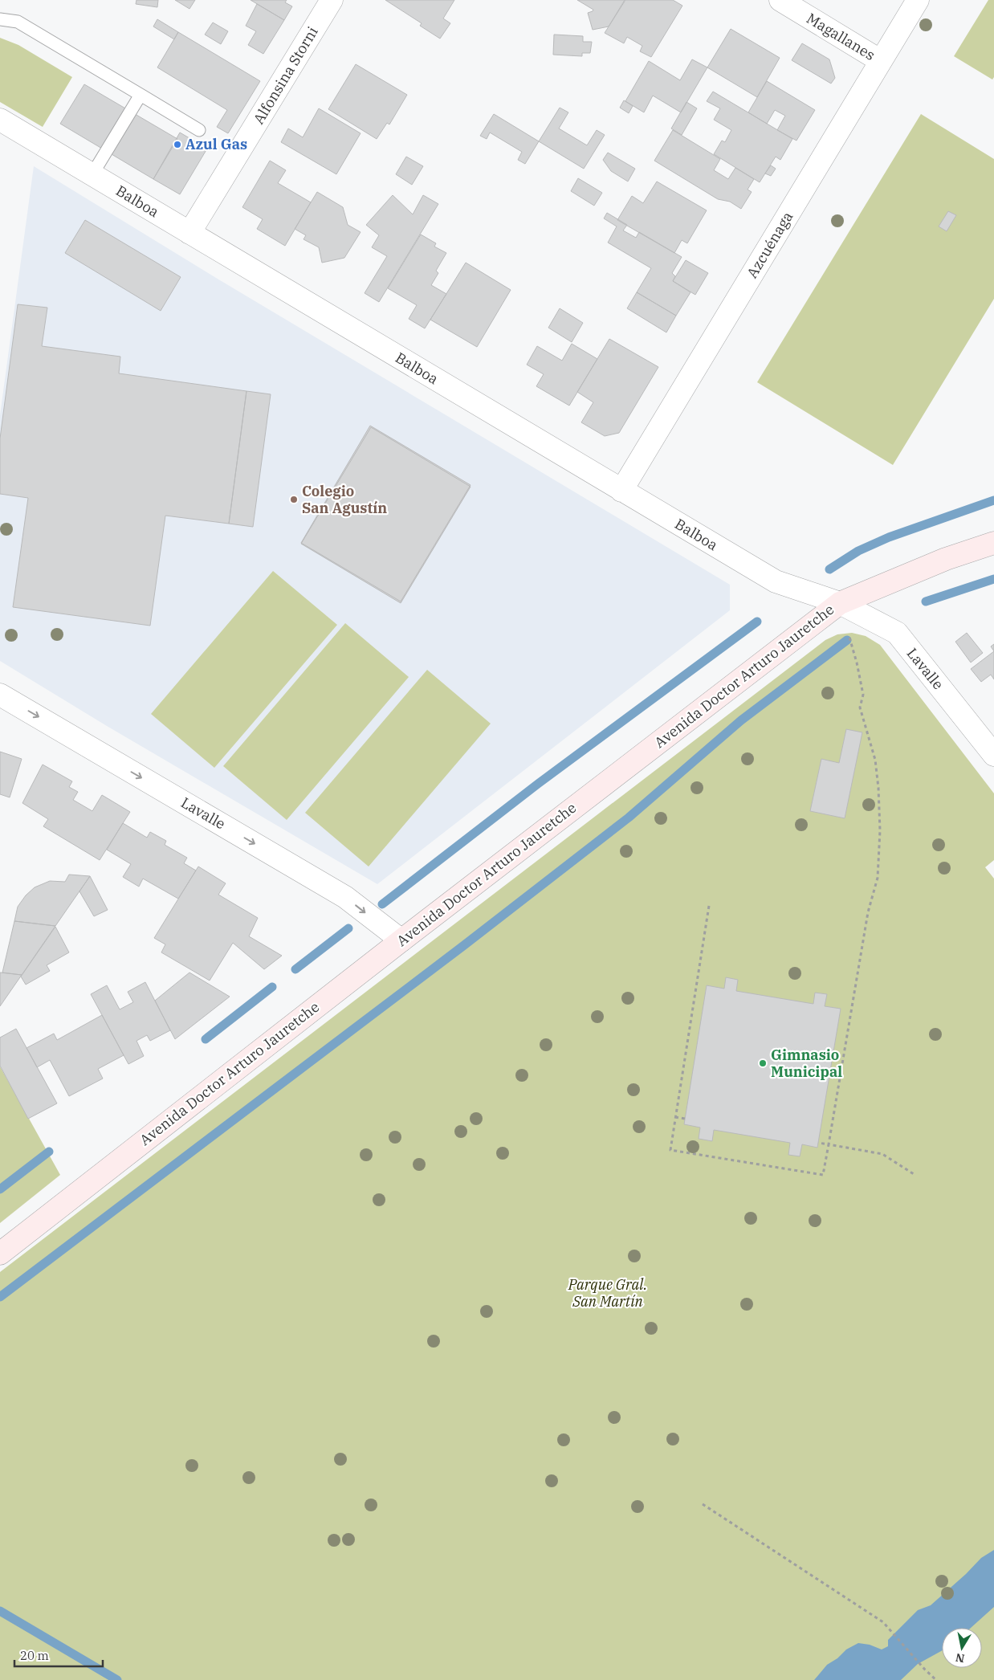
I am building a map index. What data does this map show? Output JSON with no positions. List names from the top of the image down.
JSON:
{
  "streets": {
    "main road": ["Avenida Doctor Arturo Jauretche"],
    "street": [
      "Magallanes",
      "Alfonsina Storni",
      "Balboa",
      "Azcuénaga",
      "Lavalle"
    ]
  },
  "crossings": [
    ["Magallanes", "Azcuénaga"],
    ["Alfonsina Storni", "Balboa"],
    ["Balboa", "Azcuénaga"],
    ["Balboa", "Lavalle"],
    ["Balboa", "Avenida Doctor Arturo Jauretche"],
    ["Lavalle", "Avenida Doctor Arturo Jauretche"]
  ],
  "one_way": ["Lavalle"],
  "parks": ["Parque Gral. San Martín"],
  "places": ["Azul Gas", "Colegio San Agustín", "Gimnasio Municipal"],
  "scale_bar": "20 m",
  "north": "bottom"
}
